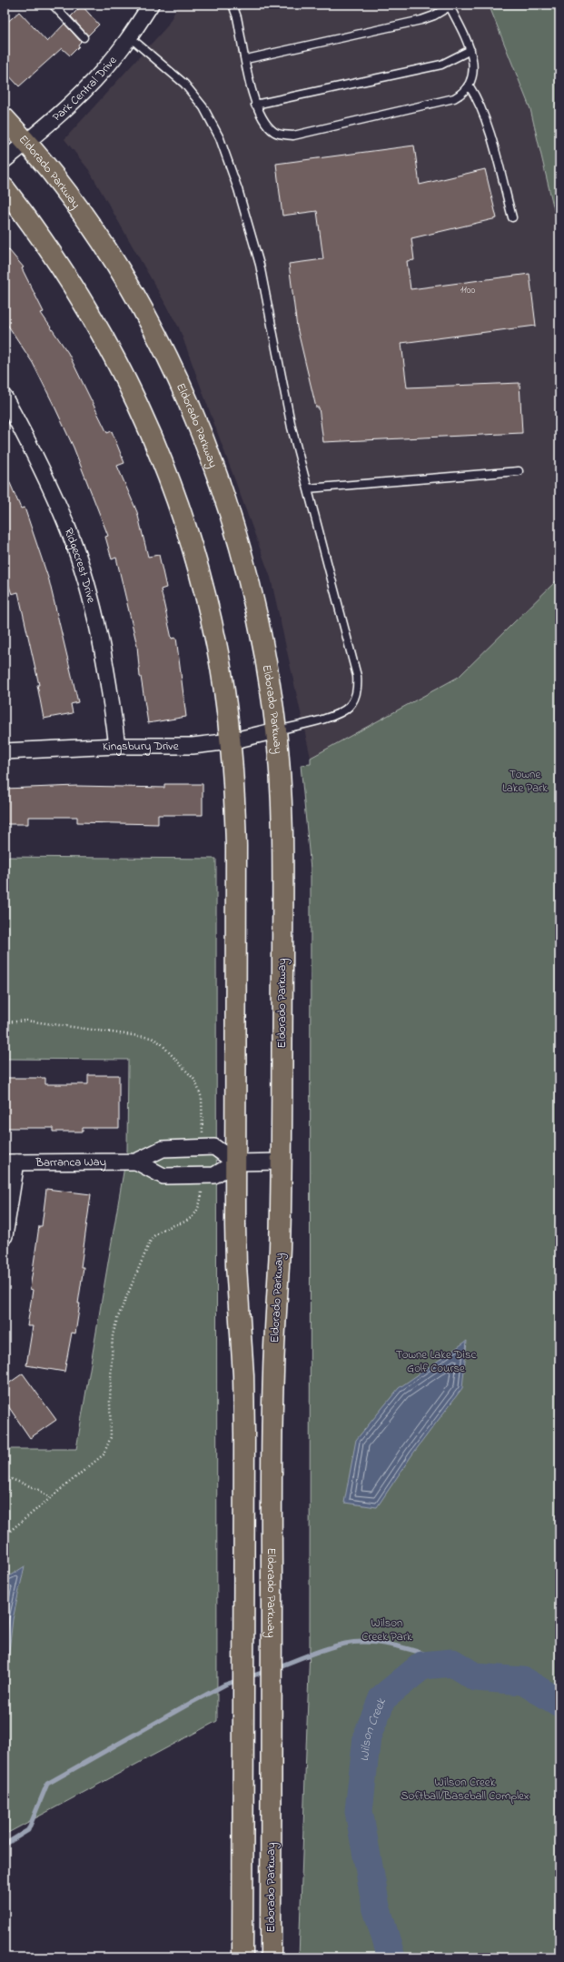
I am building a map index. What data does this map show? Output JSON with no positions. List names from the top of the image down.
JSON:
{
  "streets": {
    "main road": ["Eldorado Parkway"],
    "street": [
      "Park Central Drive",
      "Ridgecrest Drive",
      "Kingsbury Drive",
      "Barranca Way"
    ]
  },
  "crossings": [
    ["Park Central Drive", "Eldorado Parkway"],
    ["Eldorado Parkway", "Kingsbury Drive"],
    ["Ridgecrest Drive", "Kingsbury Drive"]
  ],
  "water": ["Wilson Creek"],
  "parks": [
    "Towne Lake Park",
    "Towne Lake Disc Golf Course",
    "Wilson Creek Park",
    "Wilson Creek Softball/Baseball Complex"
  ],
  "house_numbers": ["1100"]
}
